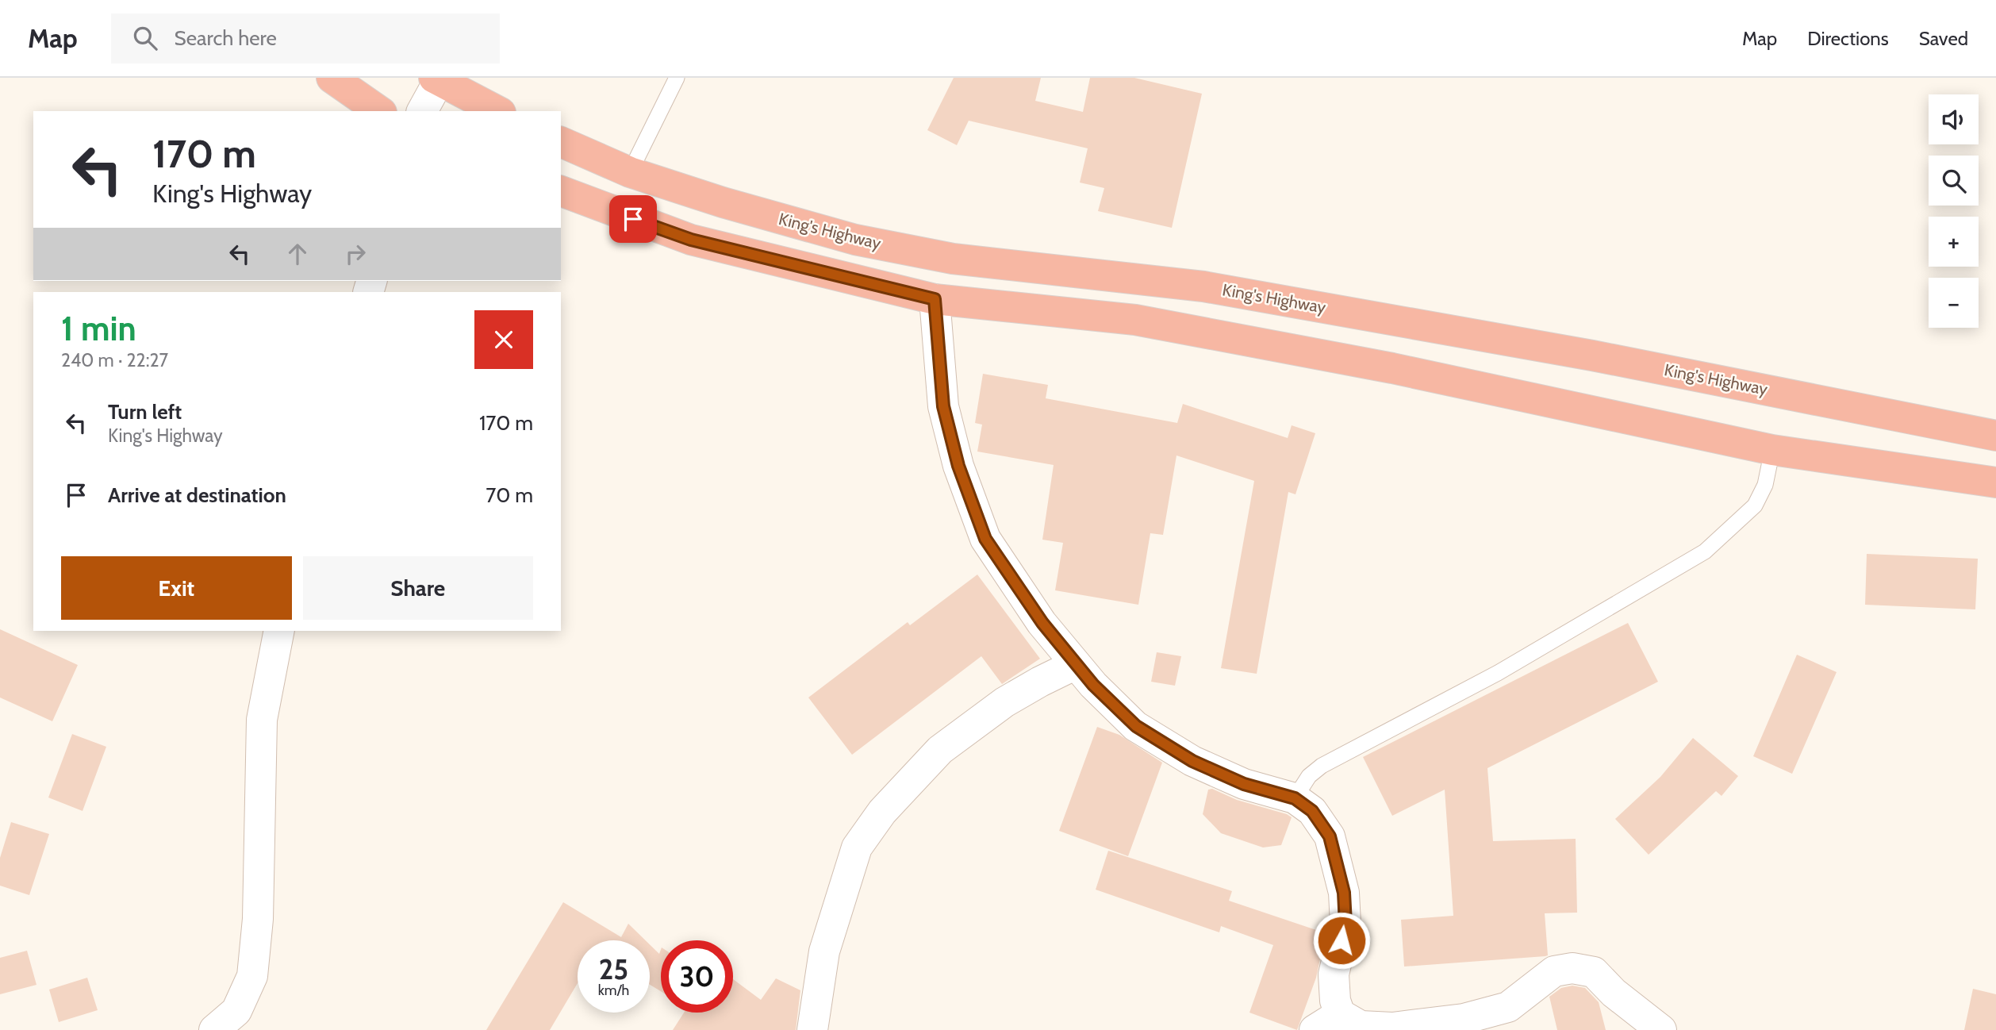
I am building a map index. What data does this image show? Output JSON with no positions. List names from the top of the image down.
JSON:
{
  "streets": {
    "highway": ["King's Highway"]
  },
  "page": {
    "header": "Map",
    "search": "Search here",
    "nav": ["Map", "Directions", "Saved"],
    "map_buttons": ["+", "−"],
    "turn": ["170 m", "King's Highway"],
    "heading": ["1 min", "240 m · 22:27"],
    "list": [
      {
        "name": "Turn left",
        "note": "King's Highway",
        "value": "170 m"
      },
      {
        "name": "Arrive at destination",
        "value": "70 m"
      }
    ],
    "buttons": ["Exit", "Share"],
    "speed": "25 km/h",
    "limit": "30"
  }
}
